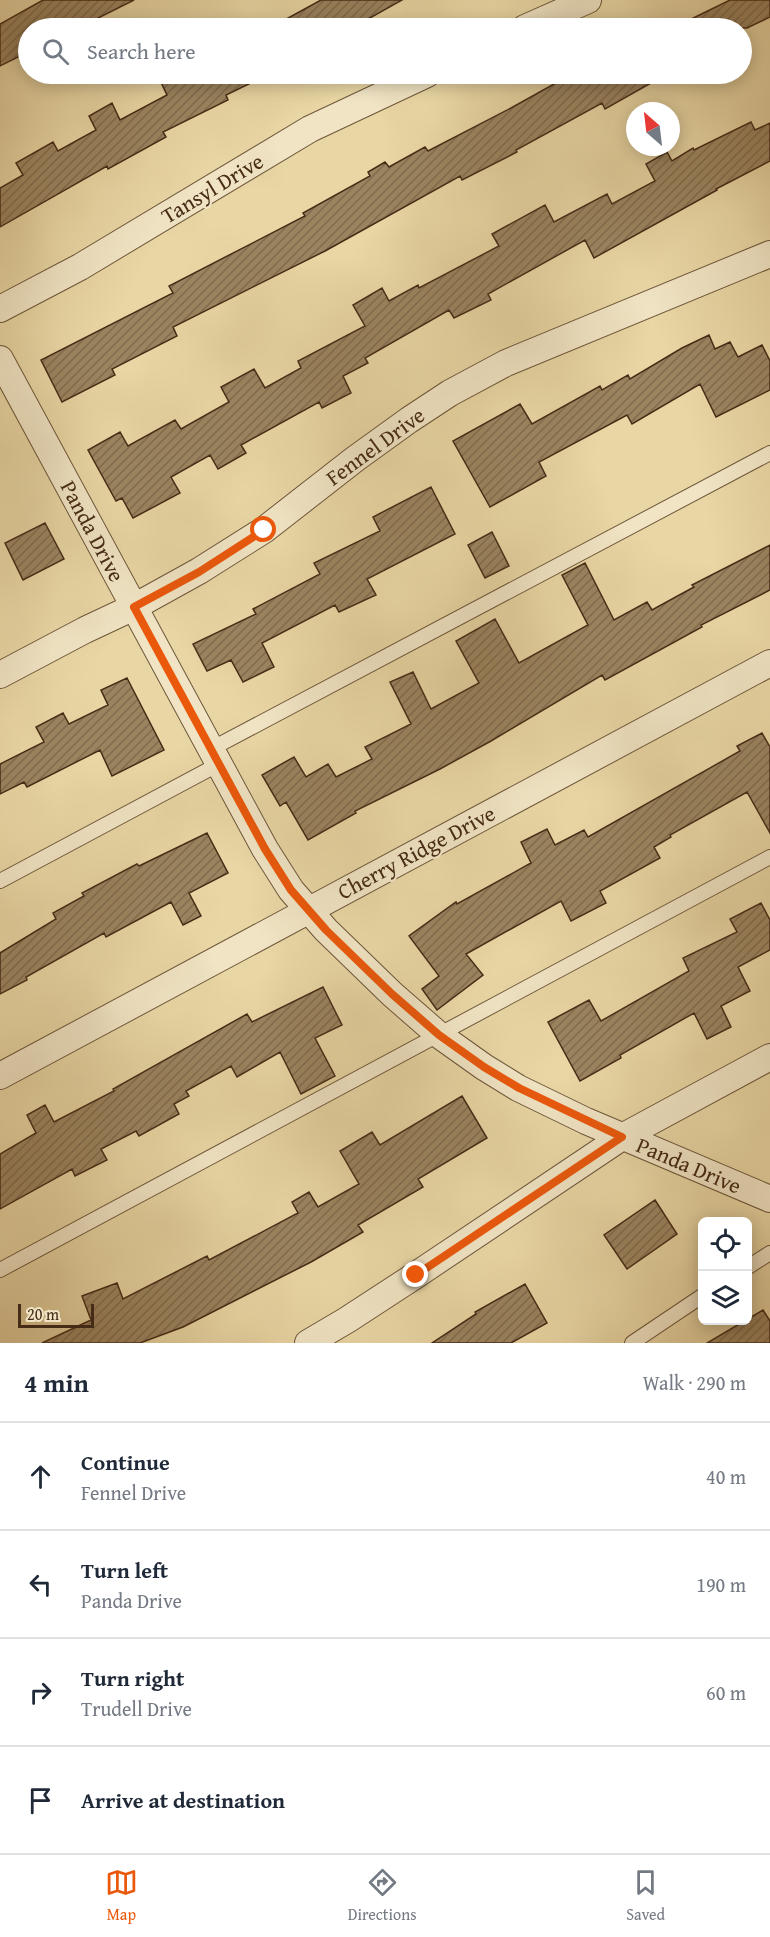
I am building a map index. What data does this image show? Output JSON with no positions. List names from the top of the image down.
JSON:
{
  "streets": {
    "street": [
      "Tansyl Drive",
      "Fennel Drive",
      "Panda Drive",
      "Cherry Ridge Drive"
    ]
  },
  "crossings": [
    ["Fennel Drive", "Panda Drive"],
    ["Panda Drive", "Cherry Ridge Drive"]
  ],
  "scale_bar": "20 m",
  "north": "top left",
  "page": {
    "search": "Search here",
    "scale": "20 m",
    "heading": ["4 min", "Walk · 290 m"],
    "list": [
      ["Continue", "Fennel Drive", "40 m"],
      ["Turn left", "Panda Drive", "190 m"],
      ["Turn right", "Trudell Drive", "60 m"],
      "Arrive at destination"
    ],
    "nav": ["Map", "Directions", "Saved"]
  }
}
